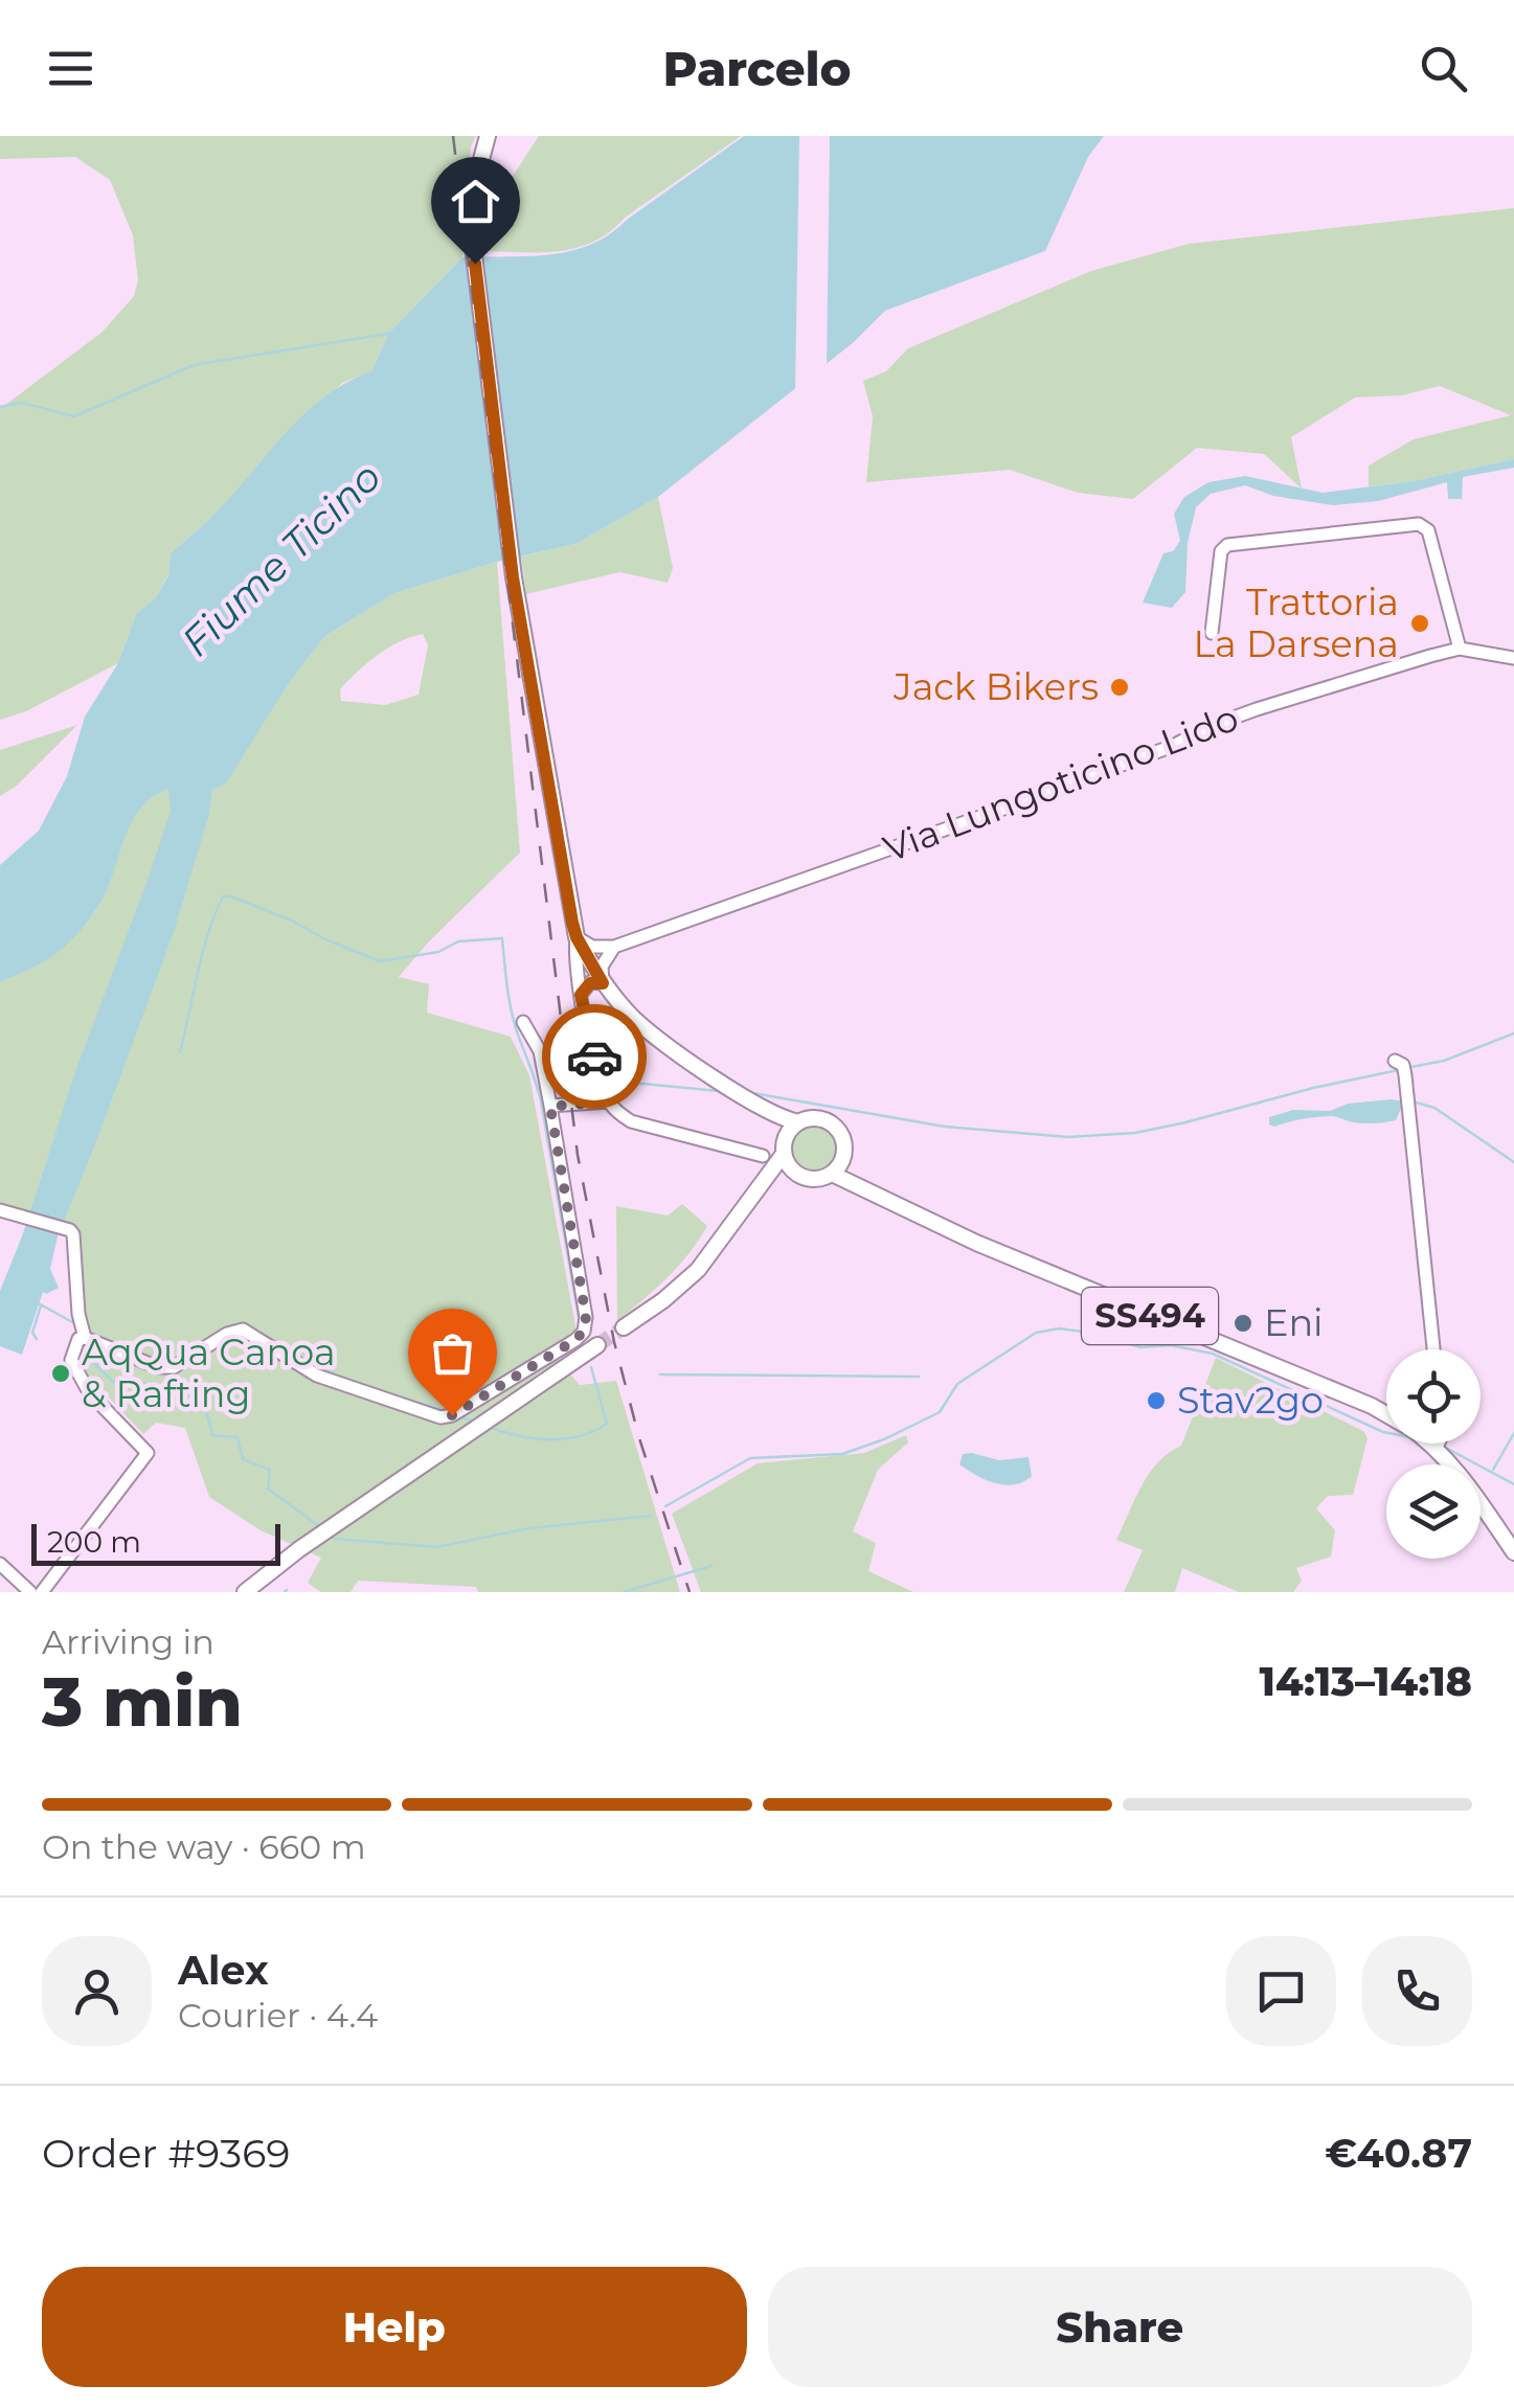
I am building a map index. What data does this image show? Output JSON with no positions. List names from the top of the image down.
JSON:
{
  "streets": {
    "main road": ["SS494"],
    "street": ["Via Lungoticino Lido"]
  },
  "water": ["Fiume Ticino"],
  "places": [
    "Trattoria La Darsena",
    "Jack Bikers",
    "Eni",
    "AqQua Canoa & Rafting",
    "Stav2go"
  ],
  "scale_bar": "200 m",
  "page": {
    "header": "Parcelo",
    "scale": "200 m",
    "heading": ["3 min", "Arriving in", "14:13–14:18"],
    "panel": [
      "Alex",
      "Courier · 4.4",
      "Order #9369",
      "€40.87"
    ],
    "bar": "On the way · 660 m",
    "buttons": ["Help", "Share"]
  }
}
